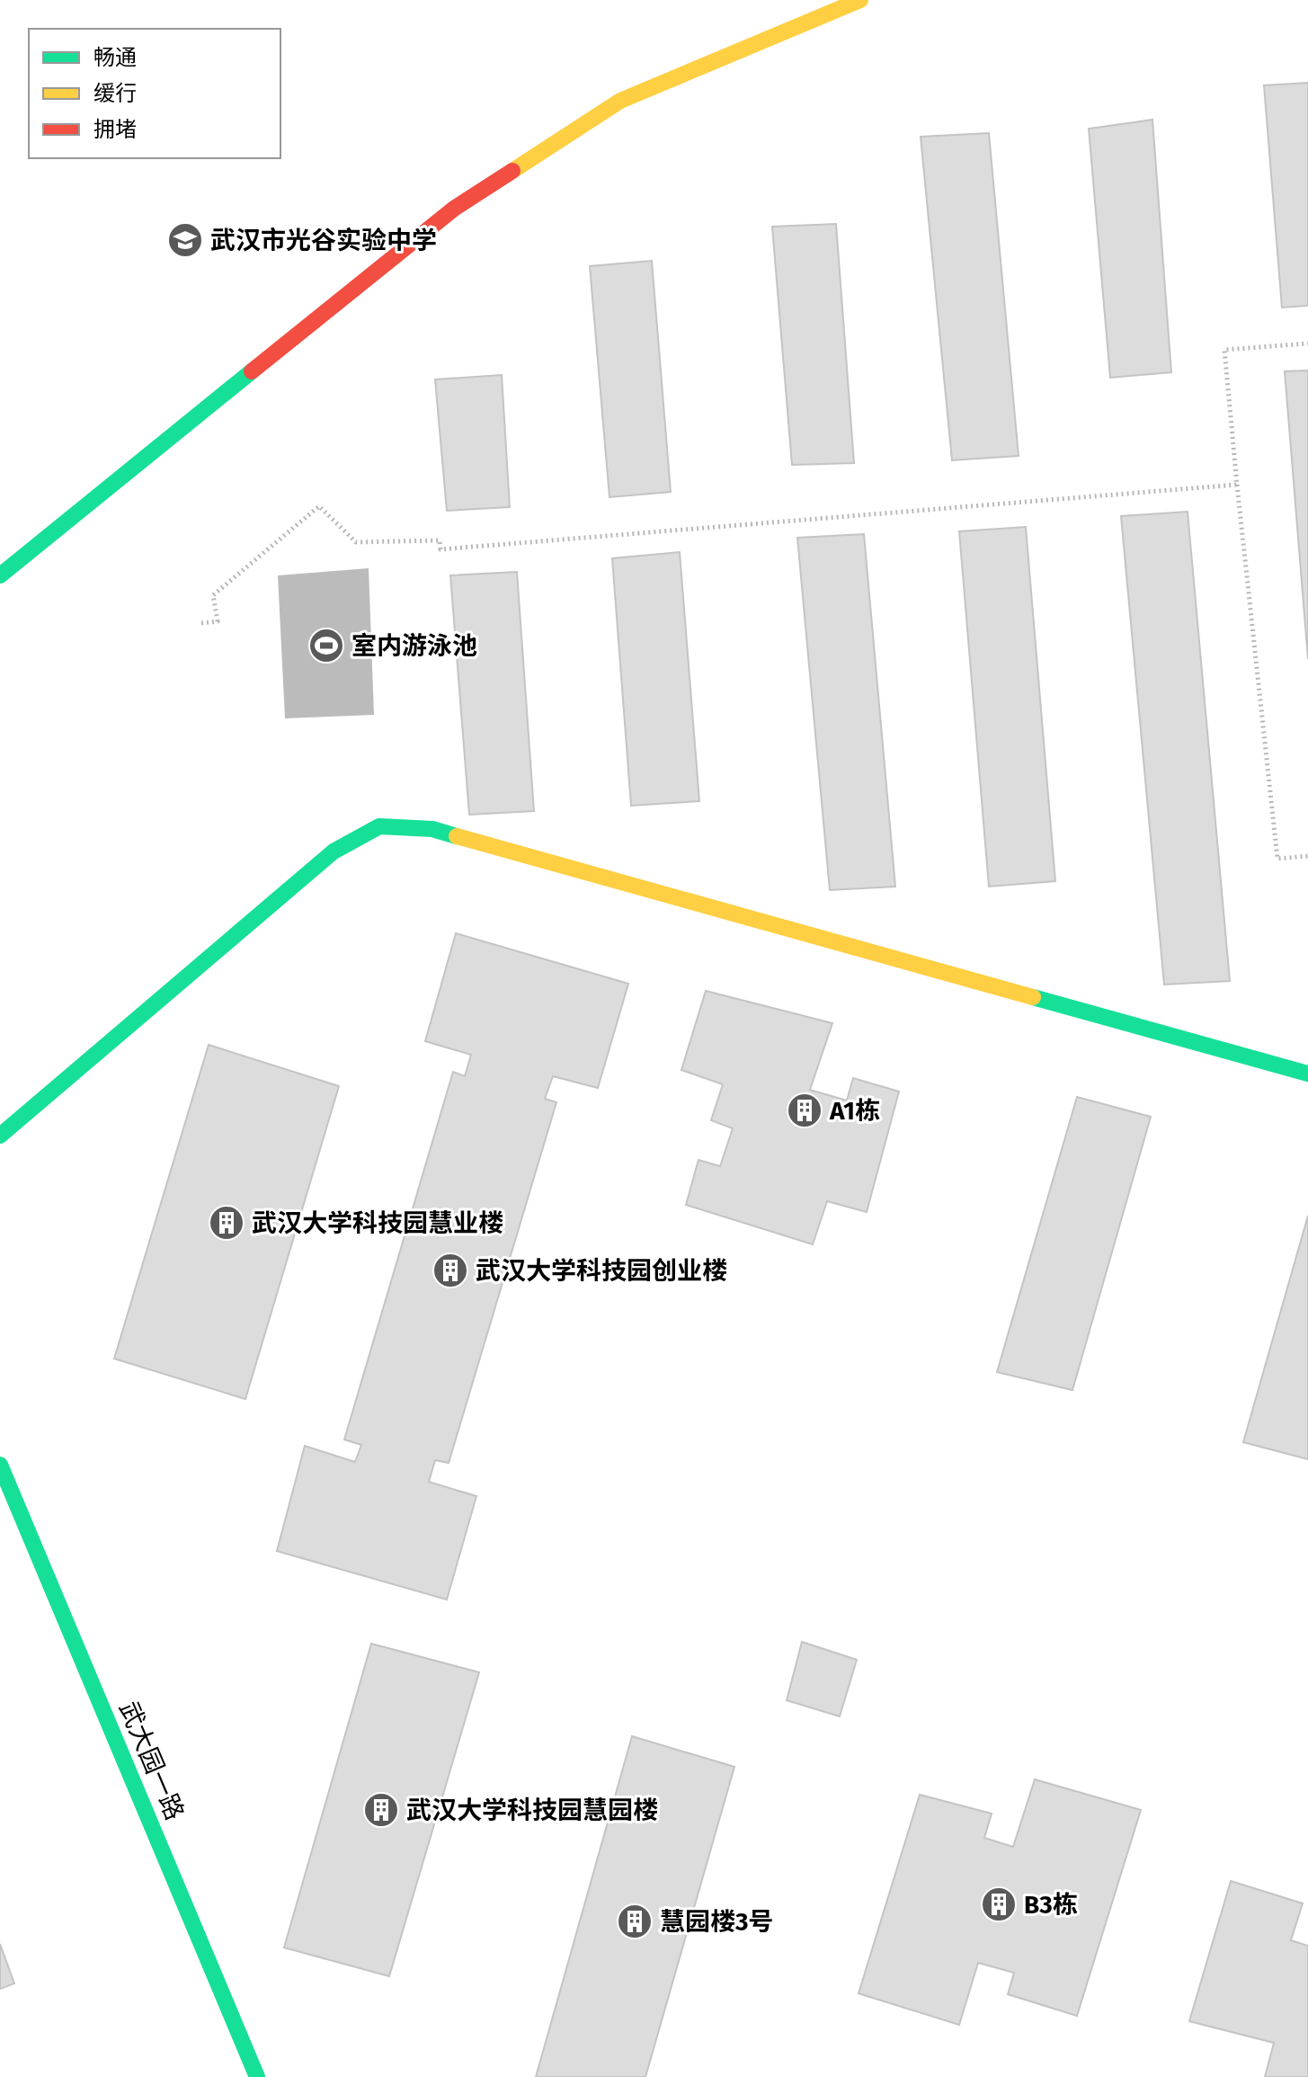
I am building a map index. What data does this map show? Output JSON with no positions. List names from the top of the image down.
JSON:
{
  "streets": {
    "street": ["武大园一路"]
  },
  "places": {
    "school or university": ["武汉市光谷实验中学"],
    "sports": ["室内游泳池"],
    "building": [
      "A1栋",
      "武汉大学科技园慧业楼",
      "武汉大学科技园创业楼",
      "武汉大学科技园慧园楼",
      "B3栋",
      "慧园楼3号"
    ]
  },
  "legend": ["畅通", "缓行", "拥堵"]
}
